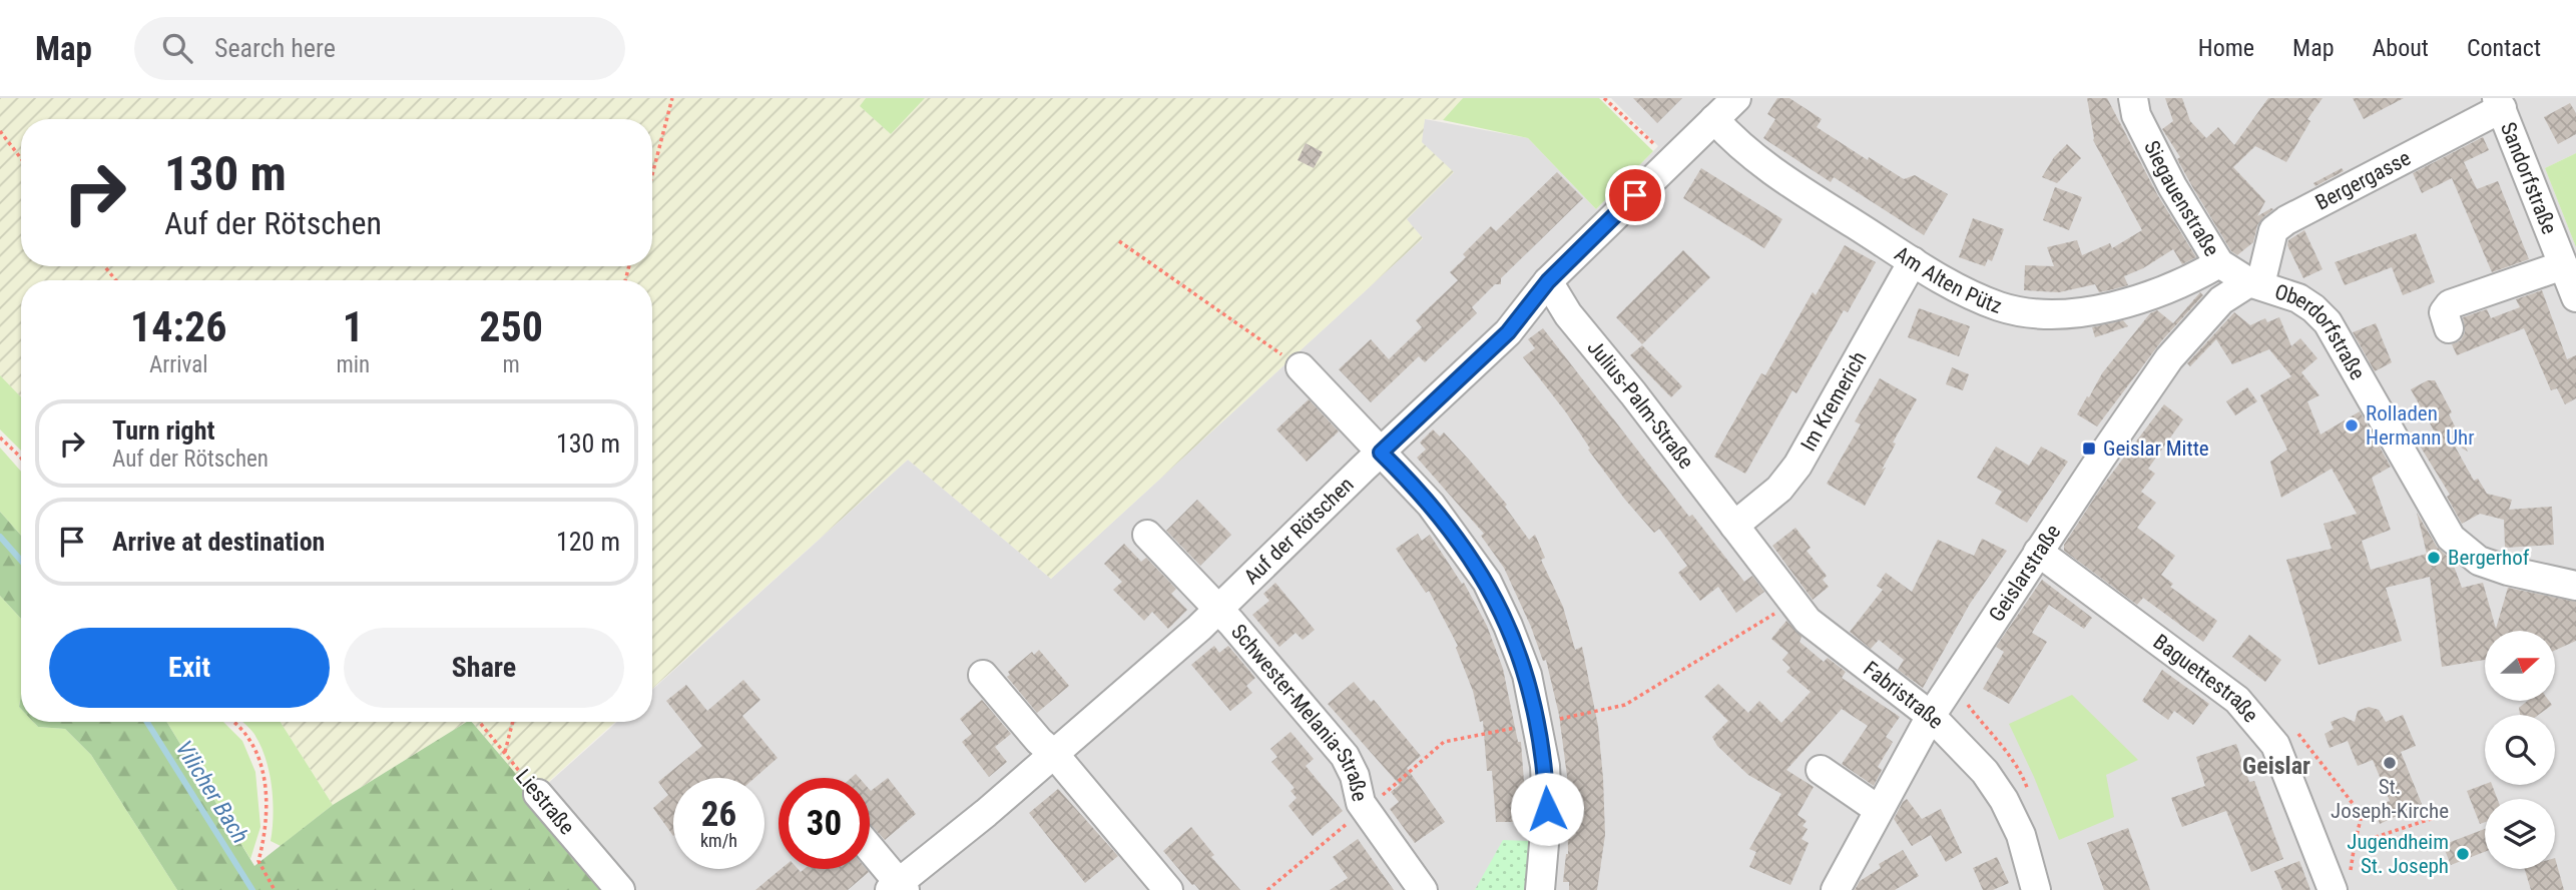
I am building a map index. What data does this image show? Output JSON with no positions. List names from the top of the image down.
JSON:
{
  "streets": {
    "street": [
      "Sandorfstraße",
      "Bergergasse",
      "Siegauenstraße",
      "Am Alten Pütz",
      "Oberdorfstraße",
      "Im Kremerich",
      "Julius-Palm-Straße",
      "Auf der Rötschen",
      "Geislarstraße",
      "Baguettestraße",
      "Fabristraße",
      "Schwester-Melania-Straße",
      "Liestraße"
    ]
  },
  "crossings": [
    ["Sandorfstraße", "Bergergasse"],
    ["Bergergasse", "Siegauenstraße"],
    ["Bergergasse", "Oberdorfstraße"],
    ["Bergergasse", "Geislarstraße"],
    ["Siegauenstraße", "Am Alten Pütz"],
    ["Siegauenstraße", "Oberdorfstraße"],
    ["Siegauenstraße", "Geislarstraße"],
    ["Am Alten Pütz", "Im Kremerich"],
    ["Am Alten Pütz", "Auf der Rötschen"],
    ["Oberdorfstraße", "Geislarstraße"],
    ["Im Kremerich", "Julius-Palm-Straße"],
    ["Im Kremerich", "Fabristraße"],
    ["Julius-Palm-Straße", "Auf der Rötschen"],
    ["Julius-Palm-Straße", "Fabristraße"],
    ["Auf der Rötschen", "Schwester-Melania-Straße"],
    ["Geislarstraße", "Baguettestraße"],
    ["Geislarstraße", "Fabristraße"]
  ],
  "districts": ["Geislar"],
  "water": ["Vilicher Bach"],
  "places": {
    "other": [
      "Rolladen Hermann Uhr",
      "Bergerhof",
      "St. Joseph-Kirche",
      "Jugendheim St. Joseph"
    ],
    "transit": ["Geislar Mitte"]
  },
  "north": "right",
  "page": {
    "header": "Map",
    "search": "Search here",
    "nav": [
      "Home",
      "Map",
      "About",
      "Contact"
    ],
    "turn": ["130 m", "Auf der Rötschen"],
    "eta": [
      "14:26",
      "Arrival",
      "1",
      "min",
      "250",
      "m"
    ],
    "list": [
      {
        "name": "Turn right",
        "note": "Auf der Rötschen",
        "value": "130 m"
      },
      {
        "name": "Arrive at destination",
        "value": "120 m"
      }
    ],
    "buttons": ["Exit", "Share"],
    "speed": "26 km/h",
    "limit": "30"
  }
}
